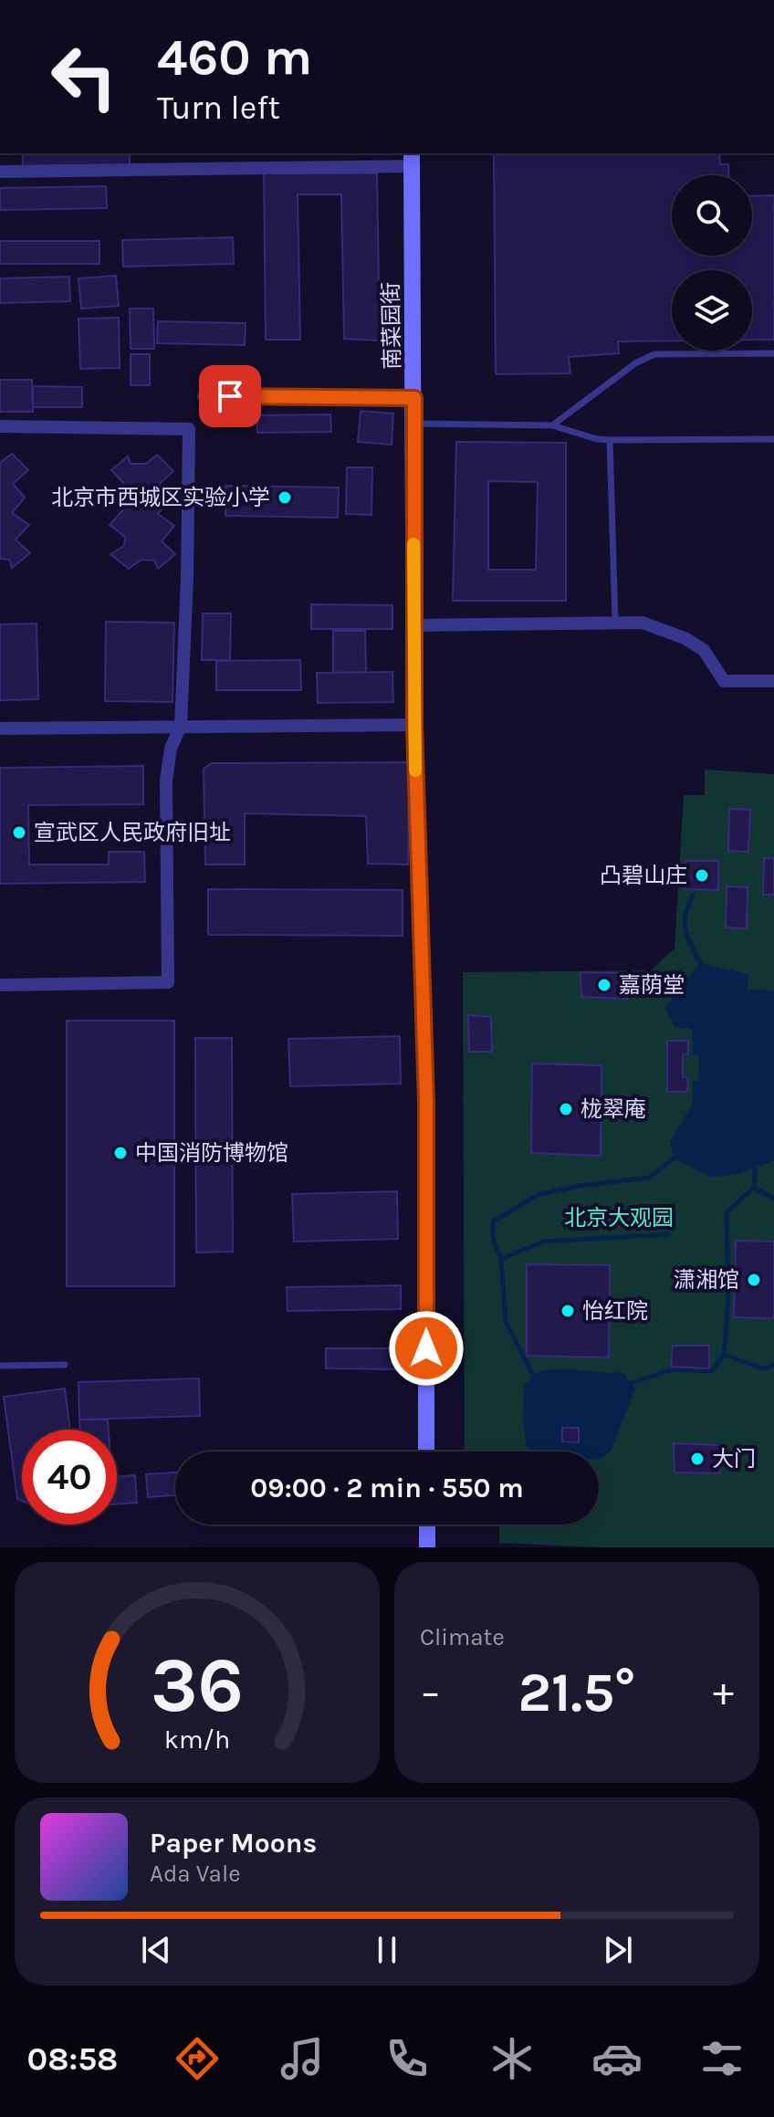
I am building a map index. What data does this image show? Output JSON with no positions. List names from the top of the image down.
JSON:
{
  "streets": {
    "street": ["南菜园街"]
  },
  "parks": ["北京大观园"],
  "places": [
    "北京市西城区实验小学",
    "宣武区人民政府旧址",
    "凸碧山庄",
    "嘉荫堂",
    "栊翠庵",
    "中国消防博物馆",
    "潇湘馆",
    "怡红院",
    "大门"
  ],
  "page": {
    "turn": ["460 m", "Turn left"],
    "limit": "40",
    "trip": "09:00 · 2 min · 550 m",
    "tile": "Climate",
    "heat": ["−", "21.5°", "+"],
    "song": ["Paper Moons", "Ada Vale"],
    "tabs": "08:58",
    "gauge": ["36", "km/h"]
  }
}
